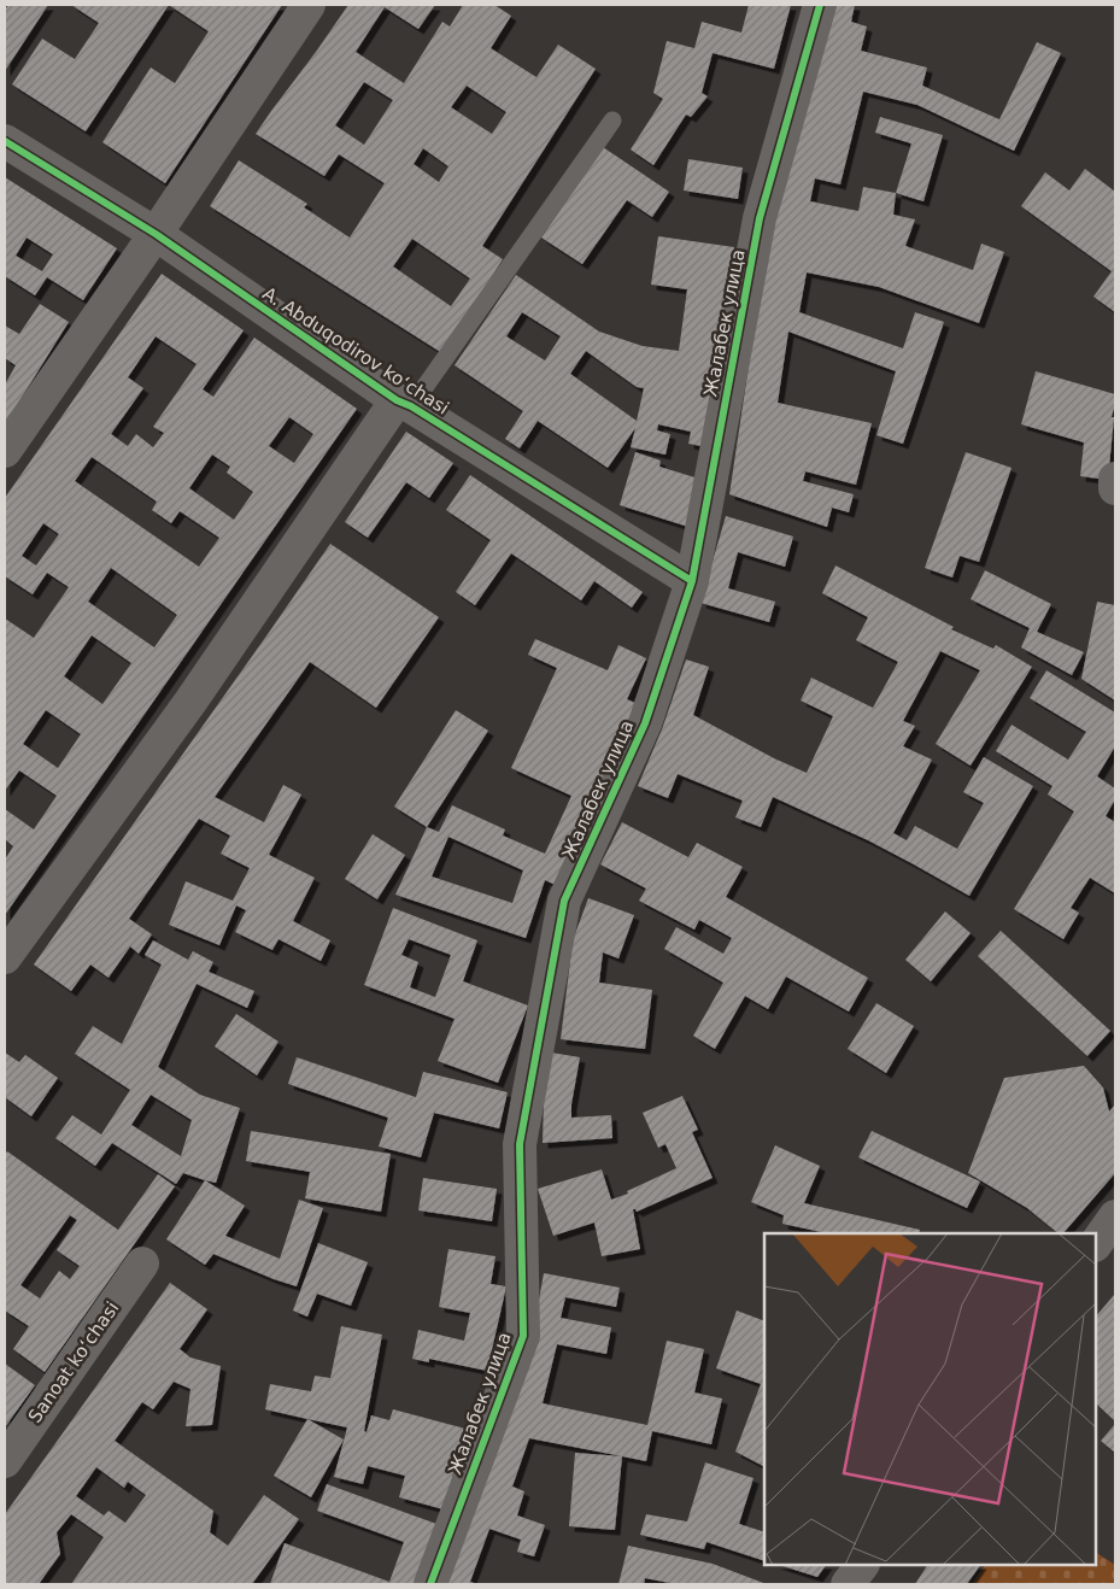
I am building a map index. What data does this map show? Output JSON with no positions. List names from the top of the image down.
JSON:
{
  "streets": {
    "street": ["Жалабек улица", "A. Abduqodirov koʻchasi", "Sanoat koʻchasi"]
  },
  "crossings": [
    ["Жалабек улица", "A. Abduqodirov koʻchasi"]
  ]
}
